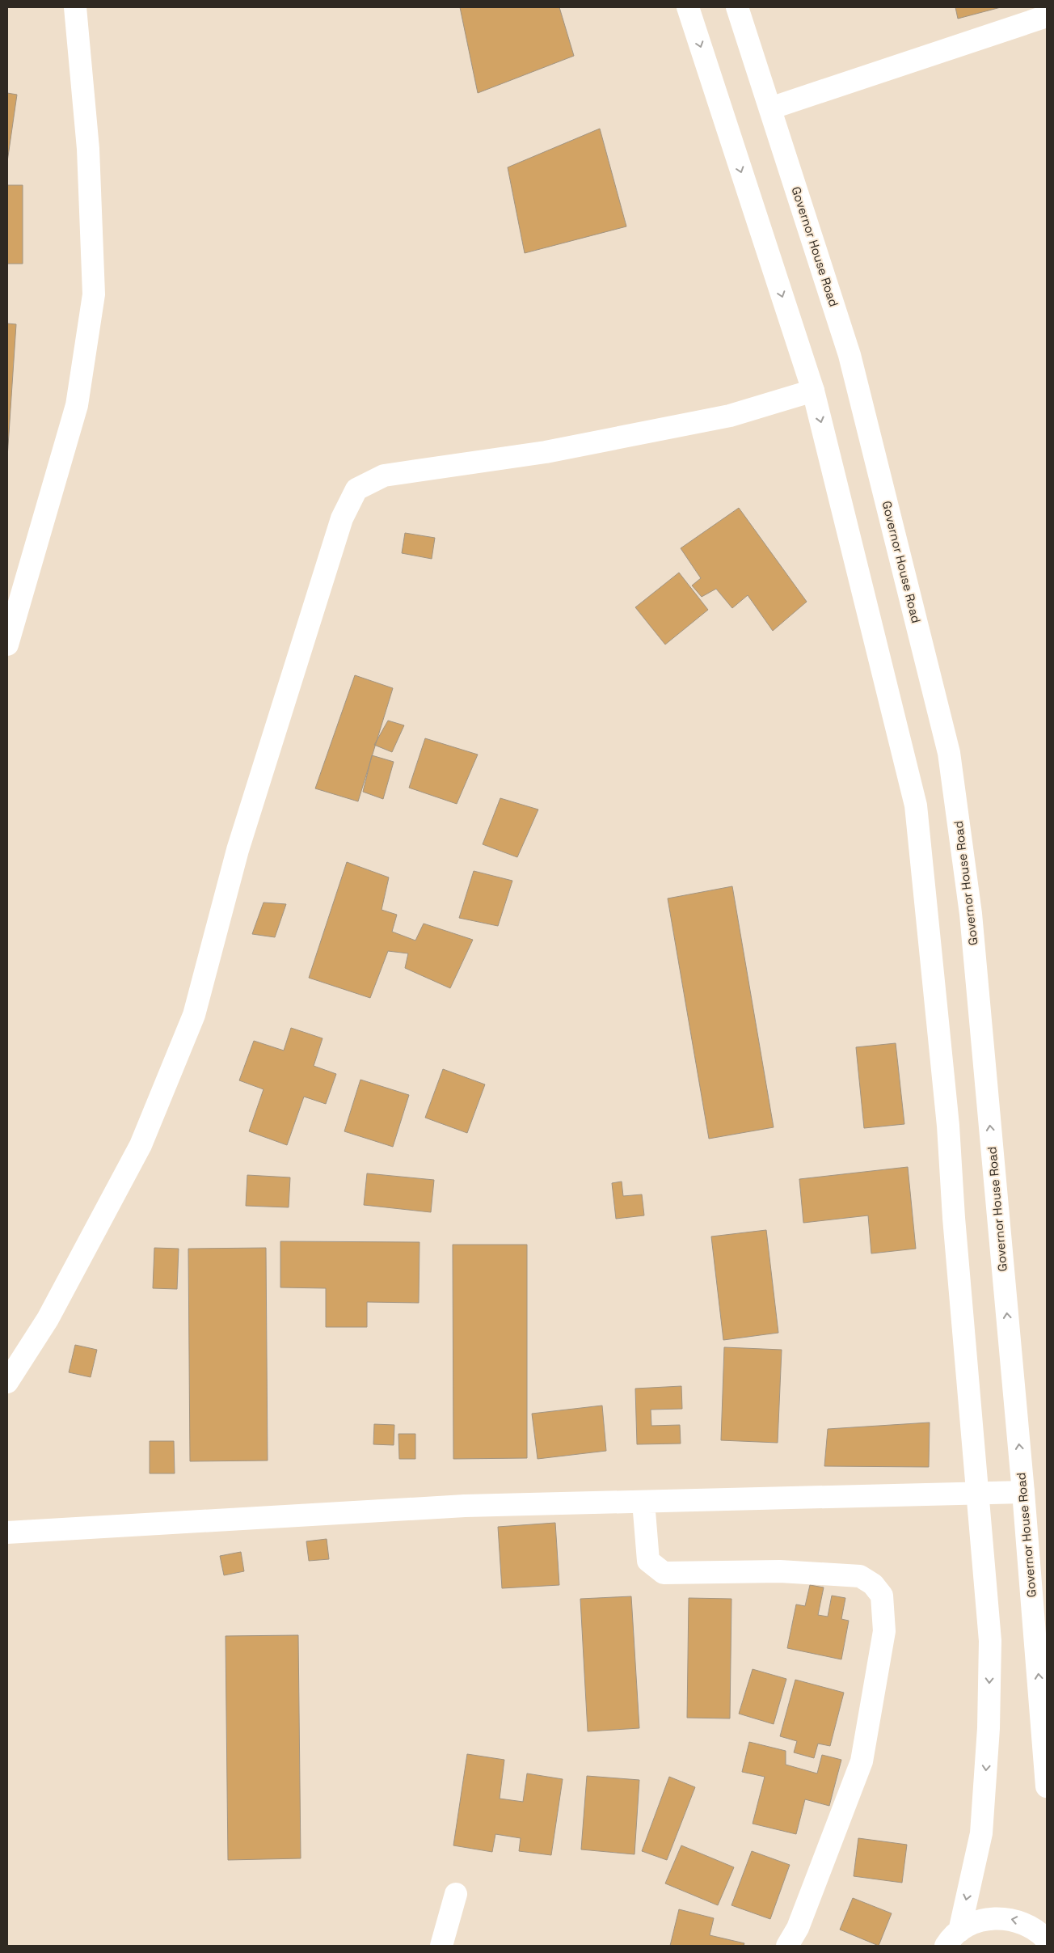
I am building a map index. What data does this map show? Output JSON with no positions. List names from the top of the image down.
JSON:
{
  "streets": {
    "main road": ["Governor House Road"]
  }
}
